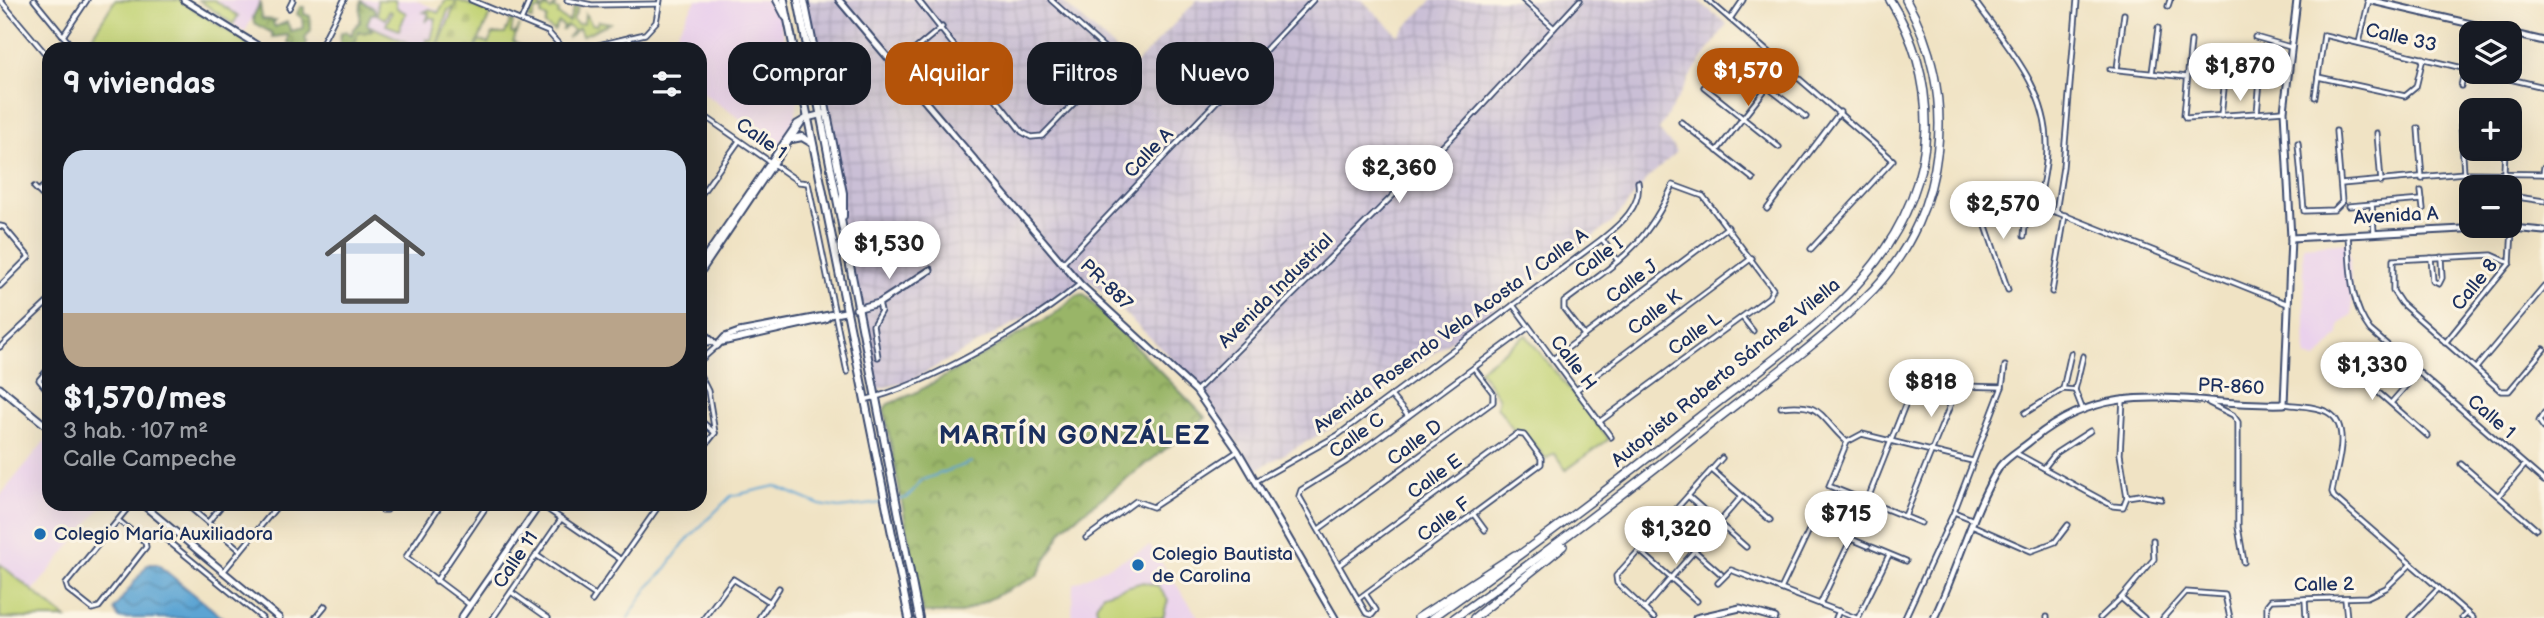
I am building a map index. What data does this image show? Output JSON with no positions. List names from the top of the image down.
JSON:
{
  "streets": {
    "highway": ["Autopista Roberto Sánchez Vilella"],
    "street": [
      "Calle 33",
      "Calle 1",
      "Calle A",
      "Avenida A",
      "Calle I",
      "Calle J",
      "PR-887",
      "Calle 8",
      "Avenida Industrial",
      "Calle K",
      "Avenida Rosendo Vela Acosta / Calle A",
      "Calle L",
      "Calle H",
      "PR-860",
      "Calle C",
      "Calle D",
      "Calle E",
      "Calle F",
      "Calle 11",
      "Calle 2"
    ]
  },
  "crossings": [
    ["Calle 1", "Avenida A"],
    ["Calle A", "PR-887"],
    ["Avenida A", "PR-860"],
    ["Calle I", "Calle J"],
    ["Calle I", "Calle K"],
    ["Calle I", "Calle L"],
    ["Calle J", "Calle H"],
    ["PR-887", "Avenida Industrial"],
    ["PR-887", "Avenida Rosendo Vela Acosta / Calle A"],
    ["Calle K", "Calle L"],
    ["Calle K", "Calle H"],
    ["Avenida Rosendo Vela Acosta / Calle A", "Calle H"],
    ["Calle L", "Calle H"],
    ["Calle H", "Calle C"],
    ["Calle C", "Calle D"],
    ["Calle C", "Calle E"],
    ["Calle C", "Calle F"],
    ["Calle E", "Calle F"]
  ],
  "districts": ["MARTÍN GONZÁLEZ"],
  "places": ["Colegio María Auxiliadora", "Colegio Bautista de Carolina"],
  "page": {
    "map_buttons": ["+", "−"],
    "chip": [
      "Comprar",
      "Alquilar",
      "Filtros",
      "Nuevo"
    ],
    "heading": "9 viviendas",
    "price": [
      "$1,870",
      "$1,570",
      "$2,360",
      "$2,570",
      "$1,530",
      "$1,330",
      "$818",
      "$715",
      "$1,320"
    ],
    "list": [
      {
        "name": "$1,570/mes",
        "note": "3 hab. · 107 m² · Calle Campeche"
      }
    ]
  }
}
